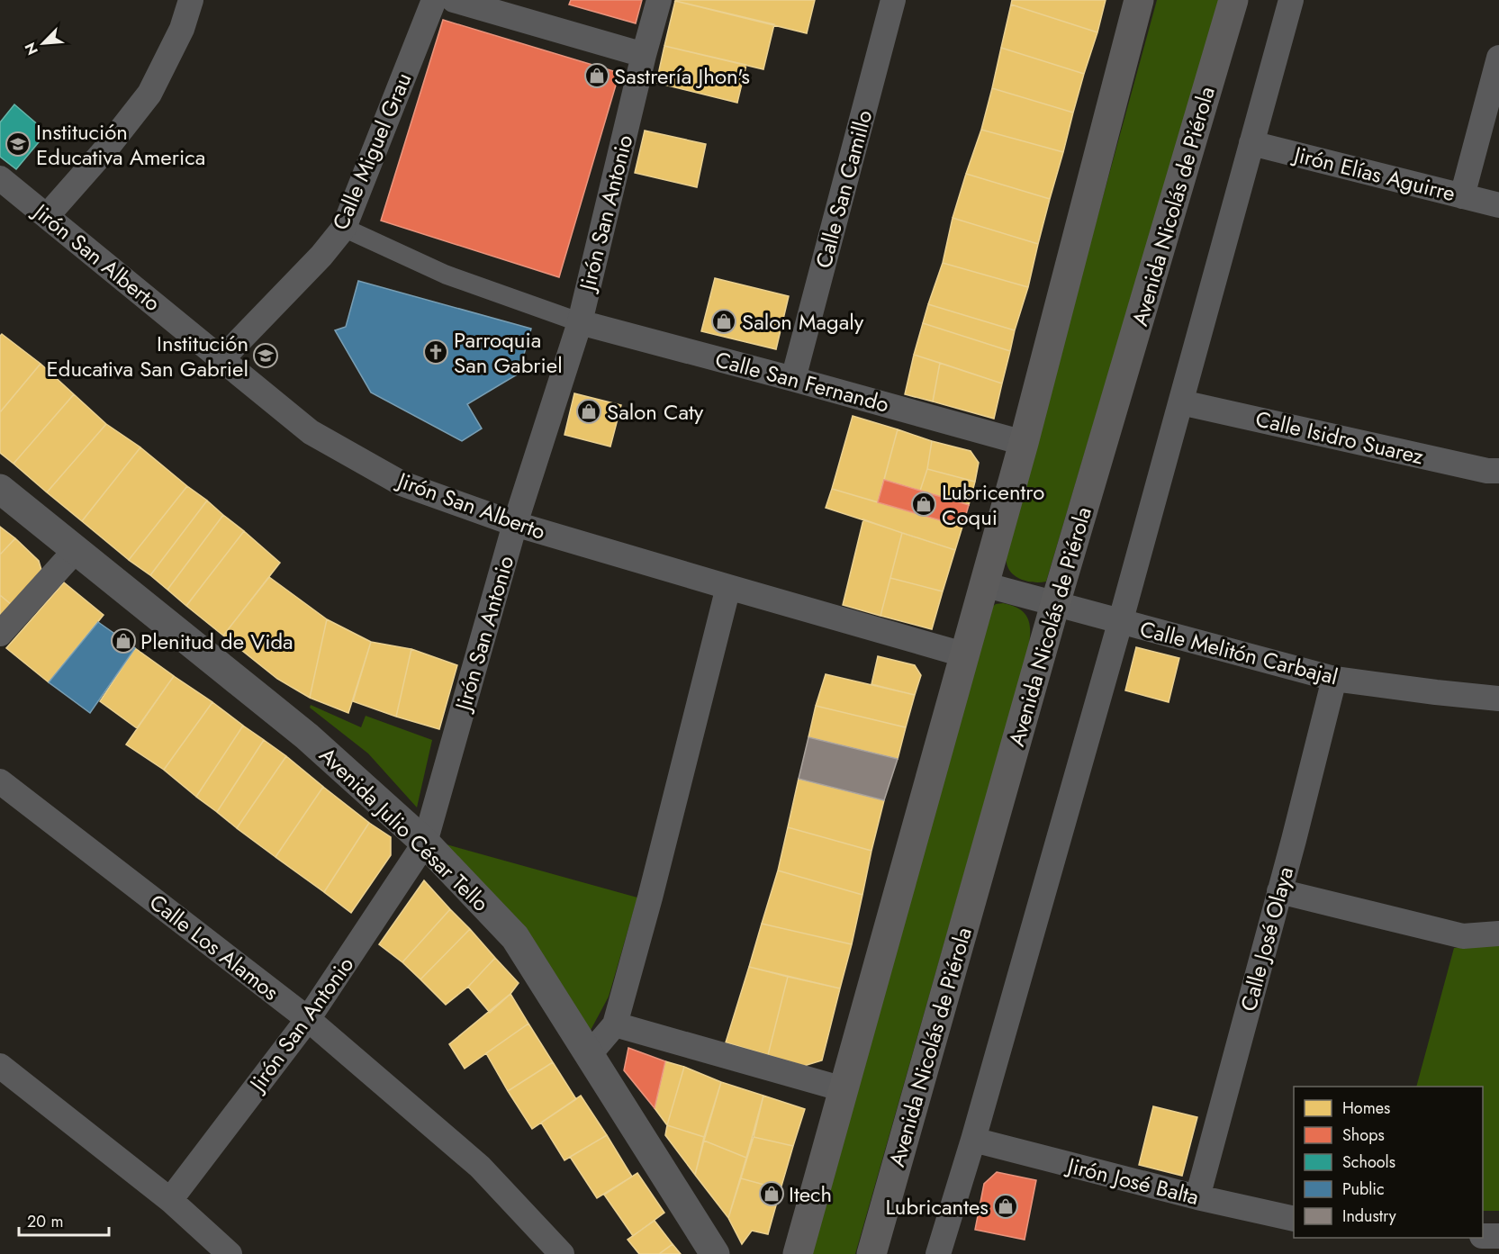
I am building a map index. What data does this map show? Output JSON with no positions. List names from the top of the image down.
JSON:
{
  "streets": {
    "main road": ["Avenida Nicolás de Piérola"],
    "street": [
      "Calle Miguel Grau",
      "Jirón Elías Aguirre",
      "Calle San Camillo",
      "Jirón San Antonio",
      "Jirón San Alberto",
      "Calle San Fernando",
      "Calle Isidro Suarez",
      "Calle Melitón Carbajal",
      "Avenida Julio César Tello",
      "Calle José Olaya",
      "Calle Los Alamos",
      "Jirón José Balta"
    ]
  },
  "crossings": [
    ["Calle Miguel Grau", "Jirón San Alberto"],
    ["Calle San Camillo", "Calle San Fernando"],
    ["Avenida Nicolás de Piérola", "Calle Melitón Carbajal"],
    ["Jirón San Antonio", "Jirón San Alberto"],
    ["Jirón San Antonio", "Calle San Fernando"],
    ["Jirón San Antonio", "Avenida Julio César Tello"],
    ["Jirón San Antonio", "Calle Los Alamos"],
    ["Calle Melitón Carbajal", "Calle José Olaya"],
    ["Calle José Olaya", "Jirón José Balta"]
  ],
  "places": {
    "shop": [
      "Sastrería Jhon's",
      "Salon Magaly",
      "Salon Caty",
      "Lubricentro Coqui",
      "Plenitud de Vida",
      "Itech",
      "Lubricantes"
    ],
    "school or university": ["Institución Educativa America", "Institución Educativa San Gabriel"],
    "church": ["Parroquia San Gabriel"]
  },
  "legend": [
    "Homes",
    "Shops",
    "Schools",
    "Public",
    "Industry"
  ],
  "scale_bar": "20 m",
  "north": "bottom left"
}
